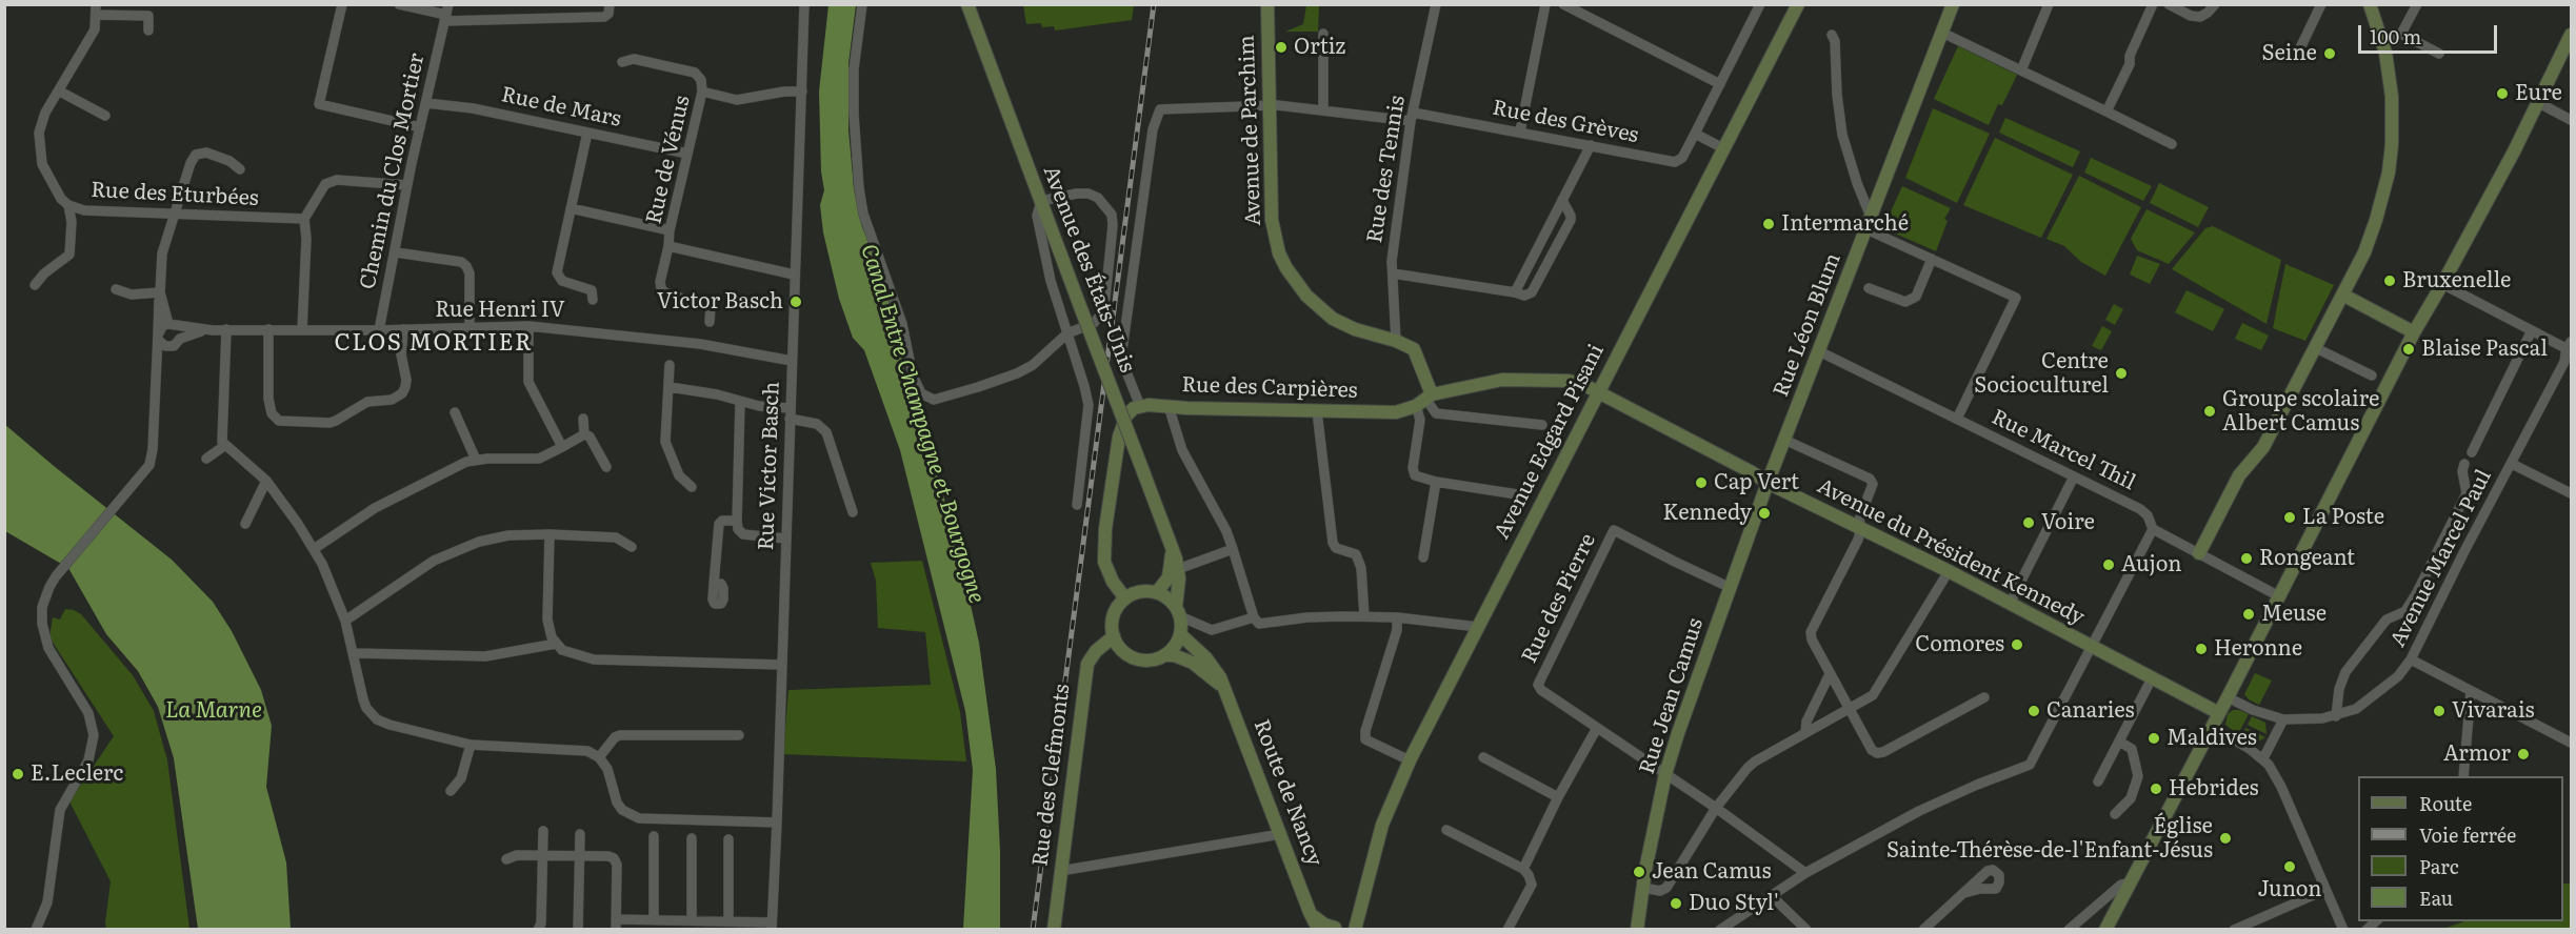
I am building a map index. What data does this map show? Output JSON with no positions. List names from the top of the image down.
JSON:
{
  "streets": {
    "street": [
      "Rue de Mars",
      "Rue des Grèves",
      "Avenue de Parchim",
      "Rue de Vénus",
      "Rue des Tennis",
      "Chemin du Clos Mortier",
      "Rue des Eturbées",
      "Avenue des États-Unis",
      "Rue Henri IV",
      "Rue Léon Blum",
      "Rue des Carpières",
      "Avenue Edgard Pisani",
      "Rue Marcel Thil",
      "Rue Victor Basch",
      "Avenue du Président Kennedy",
      "Avenue Marcel Paul",
      "Rue des Pierre",
      "Rue Jean Camus",
      "Rue des Clefmonts",
      "Route de Nancy"
    ]
  },
  "crossings": [
    ["Rue de Mars", "Rue de Vénus"],
    ["Rue de Mars", "Chemin du Clos Mortier"],
    ["Rue des Grèves", "Avenue de Parchim"],
    ["Rue des Grèves", "Rue des Tennis"],
    ["Rue des Grèves", "Rue des Carpières"],
    ["Avenue de Parchim", "Rue des Tennis"],
    ["Rue de Vénus", "Rue Victor Basch"],
    ["Chemin du Clos Mortier", "Rue Henri IV"],
    ["Avenue des États-Unis", "Rue des Clefmonts"],
    ["Avenue des États-Unis", "Route de Nancy"],
    ["Rue Henri IV", "Rue Victor Basch"],
    ["Rue Léon Blum", "Rue Marcel Thil"],
    ["Rue Léon Blum", "Avenue du Président Kennedy"],
    ["Rue Léon Blum", "Rue Jean Camus"],
    ["Rue des Carpières", "Avenue Edgard Pisani"],
    ["Rue des Carpières", "Avenue du Président Kennedy"],
    ["Avenue Edgard Pisani", "Avenue du Président Kennedy"],
    ["Avenue du Président Kennedy", "Rue Jean Camus"],
    ["Rue des Pierre", "Rue Jean Camus"],
    ["Rue des Clefmonts", "Route de Nancy"]
  ],
  "districts": ["CLOS MORTIER"],
  "water": ["Canal Entre Champagne et Bourgogne", "La Marne"],
  "places": [
    "Ortiz",
    "Seine",
    "Eure",
    "Intermarché",
    "Bruxenelle",
    "Victor Basch",
    "Blaise Pascal",
    "Centre Socioculturel",
    "Groupe scolaire Albert Camus",
    "Cap Vert",
    "Kennedy",
    "La Poste",
    "Voire",
    "Rongeant",
    "Aujon",
    "Meuse",
    "Comores",
    "Heronne",
    "Canaries",
    "Vivarais",
    "Maldives",
    "Armor",
    "E.Leclerc",
    "Hebrides",
    "Église Sainte-Thérèse-de-l'Enfant-Jésus",
    "Junon",
    "Jean Camus",
    "Duo Styl'"
  ],
  "legend": [
    "Route",
    "Voie ferrée",
    "Parc",
    "Eau"
  ],
  "scale_bar": "100 m"
}
